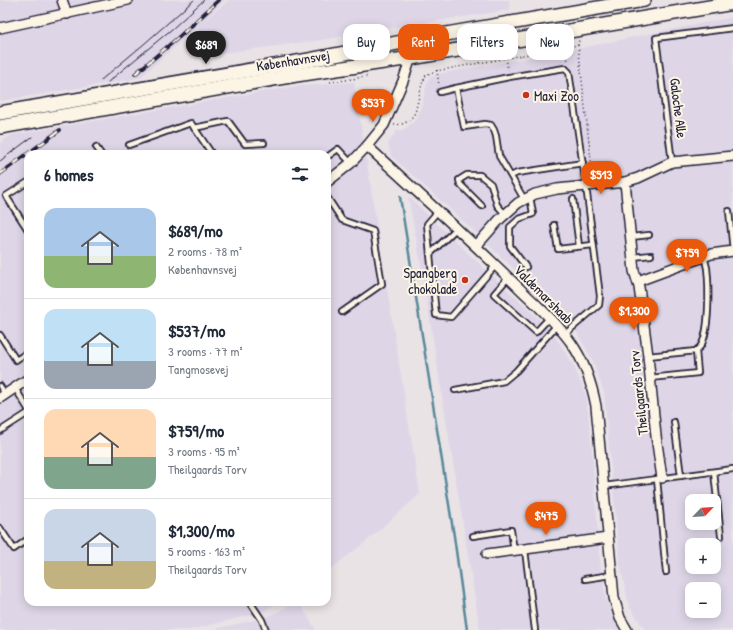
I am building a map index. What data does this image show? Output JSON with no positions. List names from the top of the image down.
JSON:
{
  "streets": {
    "main road": ["Københavnsvej"],
    "street": ["Valdemarshaab", "Theilgaards Torv"],
    "lane": ["Galoche Alle"]
  },
  "places": ["Maxi Zoo", "Spangberg chokolade"],
  "north": "top right",
  "page": {
    "chip": [
      "Buy",
      "Rent",
      "Filters",
      "New"
    ],
    "price": [
      "$689",
      "$537",
      "$513",
      "$759",
      "$1,300",
      "$475"
    ],
    "heading": "6 homes",
    "list": [
      {
        "name": "$689/mo",
        "note": "2 rooms · 78 m² · Københavnsvej"
      },
      {
        "name": "$537/mo",
        "note": "3 rooms · 77 m² · Tangmosevej"
      },
      {
        "name": "$759/mo",
        "note": "3 rooms · 95 m² · Theilgaards Torv"
      },
      {
        "name": "$1,300/mo",
        "note": "5 rooms · 163 m² · Theilgaards Torv"
      }
    ],
    "map_buttons": ["+", "−"]
  }
}
